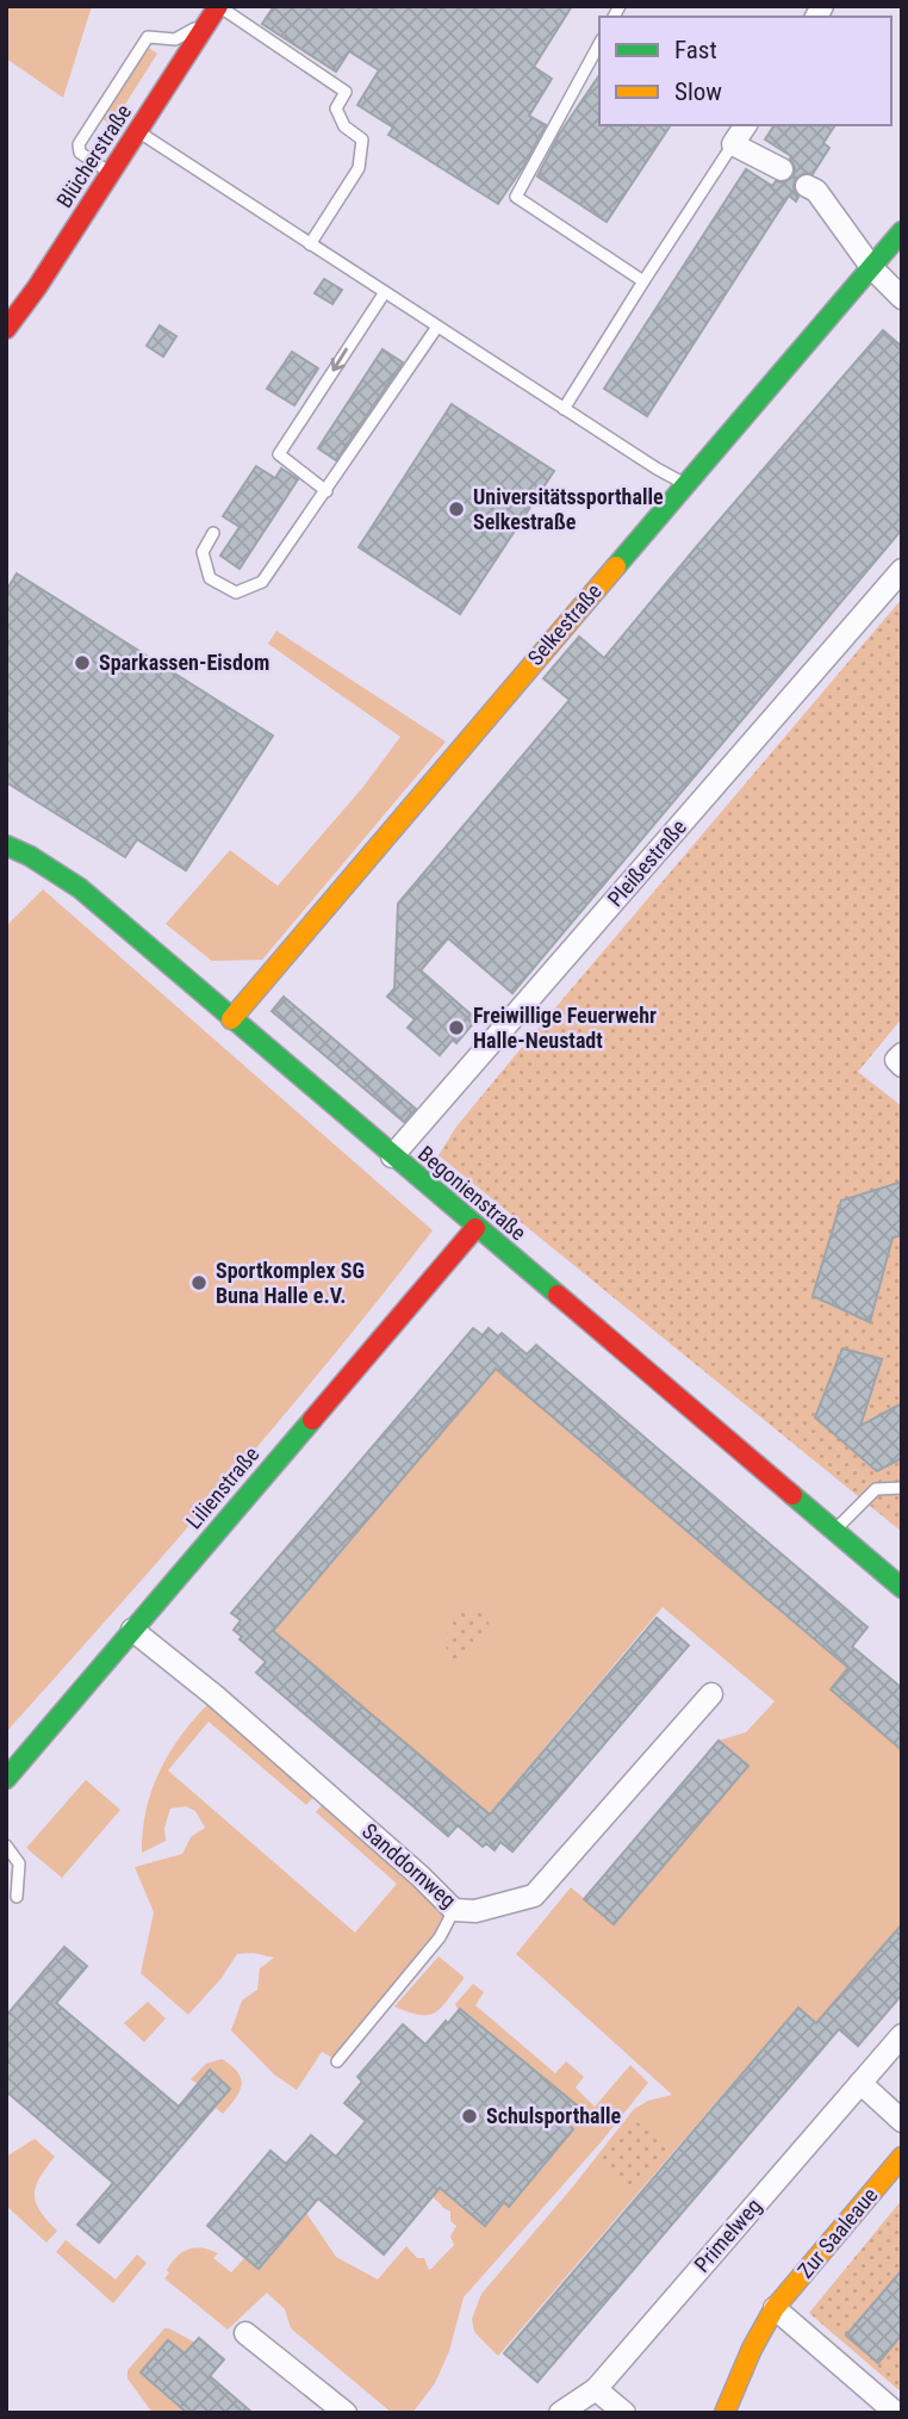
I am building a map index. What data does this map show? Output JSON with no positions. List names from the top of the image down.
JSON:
{
  "streets": {
    "street": [
      "Blücherstraße",
      "Selkestraße",
      "Pleißestraße",
      "Begonienstraße",
      "Lilienstraße",
      "Sanddornweg",
      "Zur Saaleaue",
      "Primelweg"
    ]
  },
  "crossings": [
    ["Selkestraße", "Begonienstraße"],
    ["Pleißestraße", "Begonienstraße"],
    ["Begonienstraße", "Lilienstraße"],
    ["Lilienstraße", "Sanddornweg"]
  ],
  "places": [
    "Universitätssporthalle Selkestraße",
    "Sparkassen-Eisdom",
    "Freiwillige Feuerwehr Halle-Neustadt",
    "Sportkomplex SG Buna Halle e.V.",
    "Schulsporthalle"
  ],
  "legend": ["Fast", "Slow"]
}
